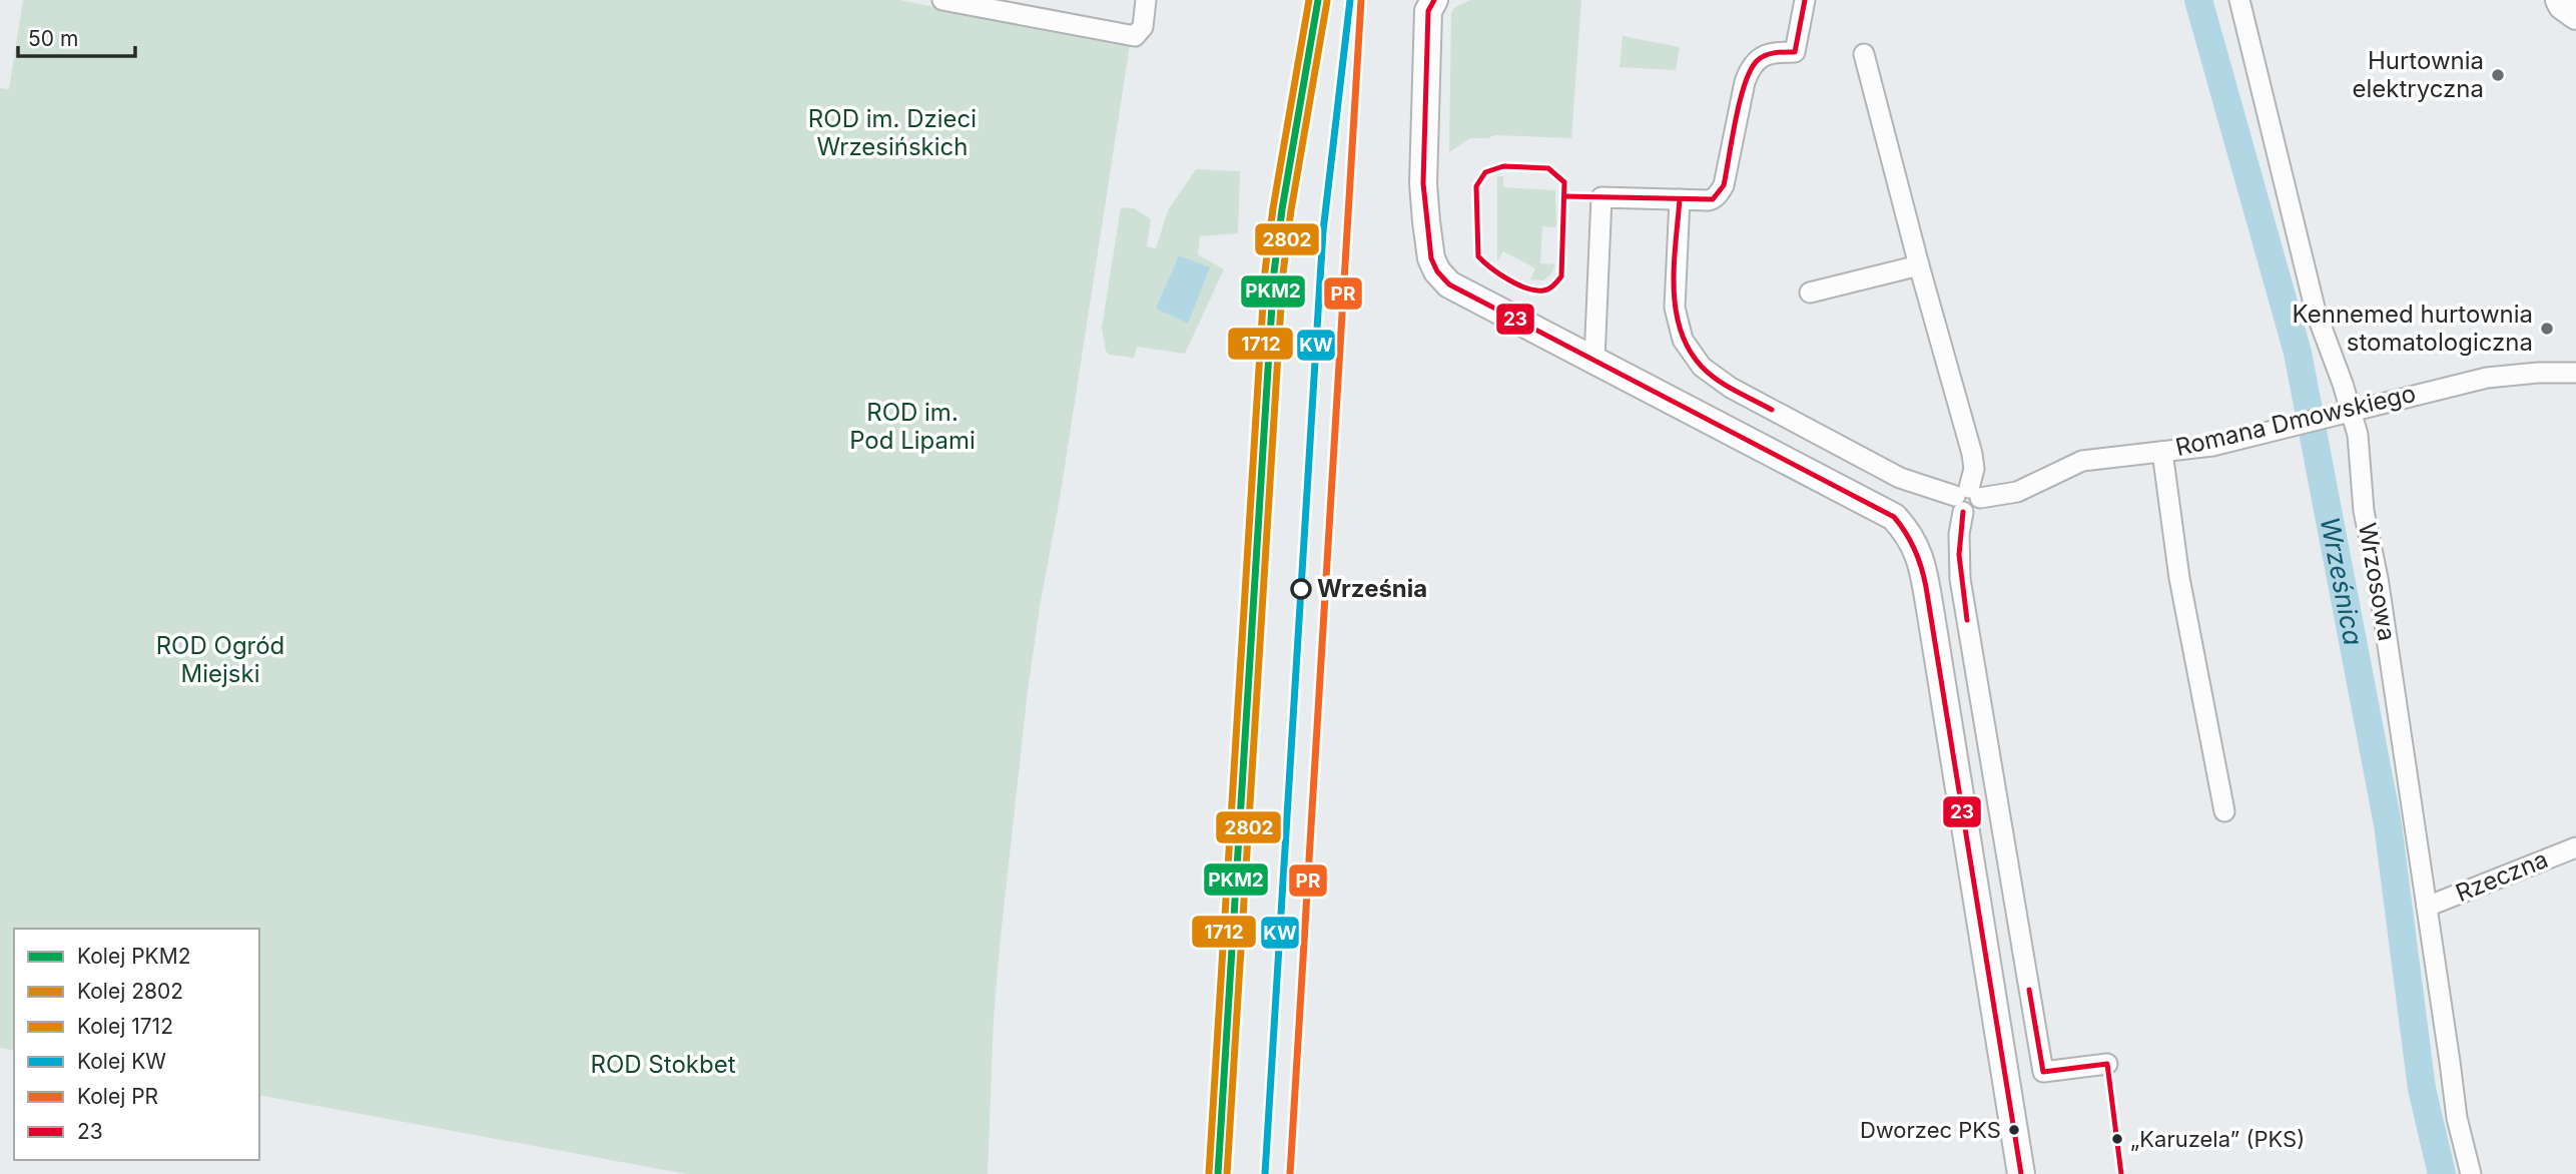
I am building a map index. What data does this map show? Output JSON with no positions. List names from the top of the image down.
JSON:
{
  "streets": {
    "street": ["Romana Dmowskiego", "Wrzosowa", "Rzeczna"]
  },
  "crossings": [
    ["Romana Dmowskiego", "Wrzosowa"],
    ["Wrzosowa", "Rzeczna"]
  ],
  "water": ["Wrześnica"],
  "parks": [
    "ROD im. Dzieci Wrzesińskich",
    "ROD im. Pod Lipami",
    "ROD Ogród Miejski",
    "ROD Stokbet"
  ],
  "places": [
    "Hurtownia elektryczna",
    "Kennemed hurtownia stomatologiczna",
    "Września",
    "Dworzec PKS",
    "„Karuzela” (PKS)"
  ],
  "lines": [
    "rail line PKM2",
    "rail line 1712",
    "rail line KW",
    "rail line PR",
    "transit line 23",
    "rail line 2802"
  ],
  "legend": [
    "Kolej PKM2",
    "Kolej 2802",
    "Kolej 1712",
    "Kolej KW",
    "Kolej PR",
    "23"
  ],
  "scale_bar": "50 m"
}
